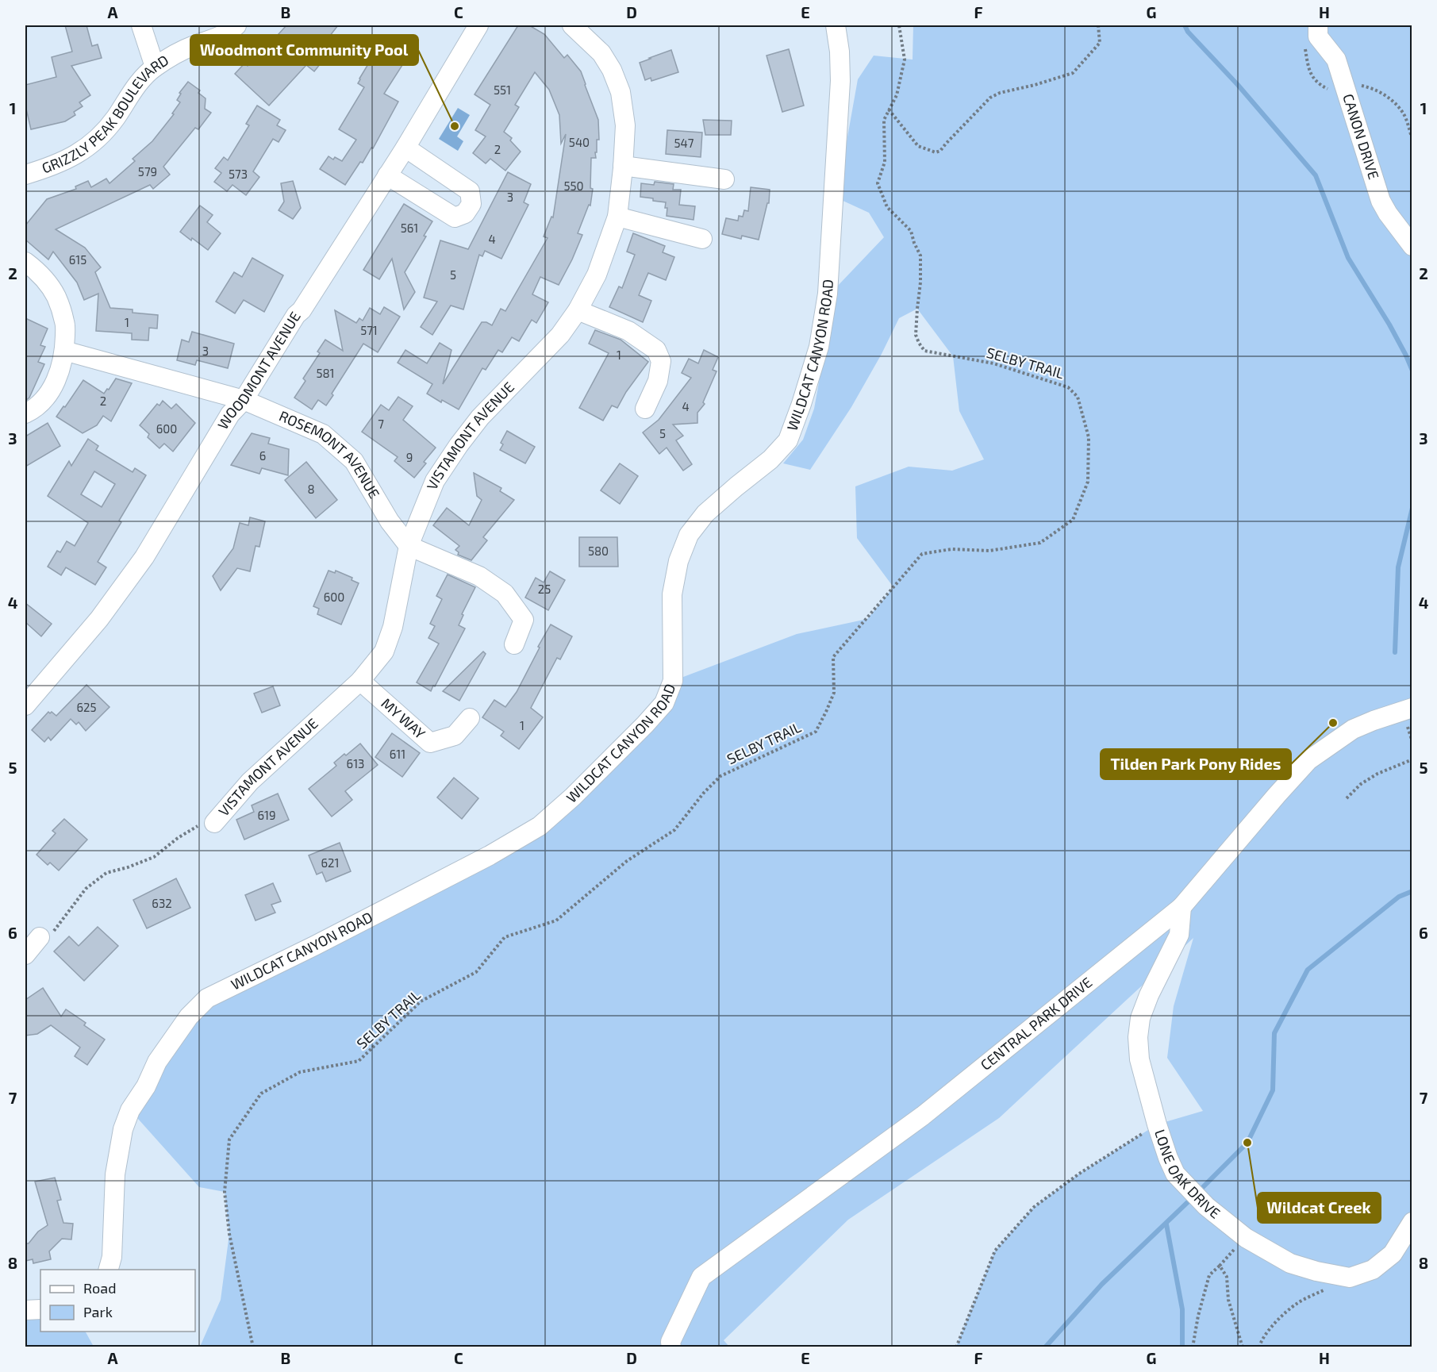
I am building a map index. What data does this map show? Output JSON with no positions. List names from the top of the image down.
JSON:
{
  "streets": {
    "street": [
      "GRIZZLY PEAK BOULEVARD",
      "CANON DRIVE",
      "WILDCAT CANYON ROAD",
      "WOODMONT AVENUE",
      "VISTAMONT AVENUE",
      "ROSEMONT AVENUE",
      "MY WAY",
      "CENTRAL PARK DRIVE",
      "LONE OAK DRIVE"
    ],
    "path": ["SELBY TRAIL"]
  },
  "crossings": [
    ["WOODMONT AVENUE", "ROSEMONT AVENUE"],
    ["VISTAMONT AVENUE", "ROSEMONT AVENUE"],
    ["VISTAMONT AVENUE", "MY WAY"],
    ["CENTRAL PARK DRIVE", "LONE OAK DRIVE"]
  ],
  "places": ["Woodmont Community Pool", "Tilden Park Pony Rides", "Wildcat Creek"],
  "house_numbers": [
    "551",
    "540",
    "547",
    "2",
    "579",
    "573",
    "550",
    "3",
    "561",
    "4",
    "615",
    "5",
    "1",
    "571",
    "3",
    "1",
    "581",
    "2",
    "4",
    "7",
    "600",
    "5",
    "6",
    "9",
    "8",
    "580",
    "25",
    "600",
    "625",
    "1",
    "611",
    "613",
    "619",
    "621",
    "632"
  ],
  "legend": ["Road", "Park"],
  "grid": {
    "columns": [
      "A",
      "B",
      "C",
      "D",
      "E",
      "F",
      "G",
      "H"
    ],
    "rows": [
      "1",
      "2",
      "3",
      "4",
      "5",
      "6",
      "7",
      "8"
    ]
  }
}
